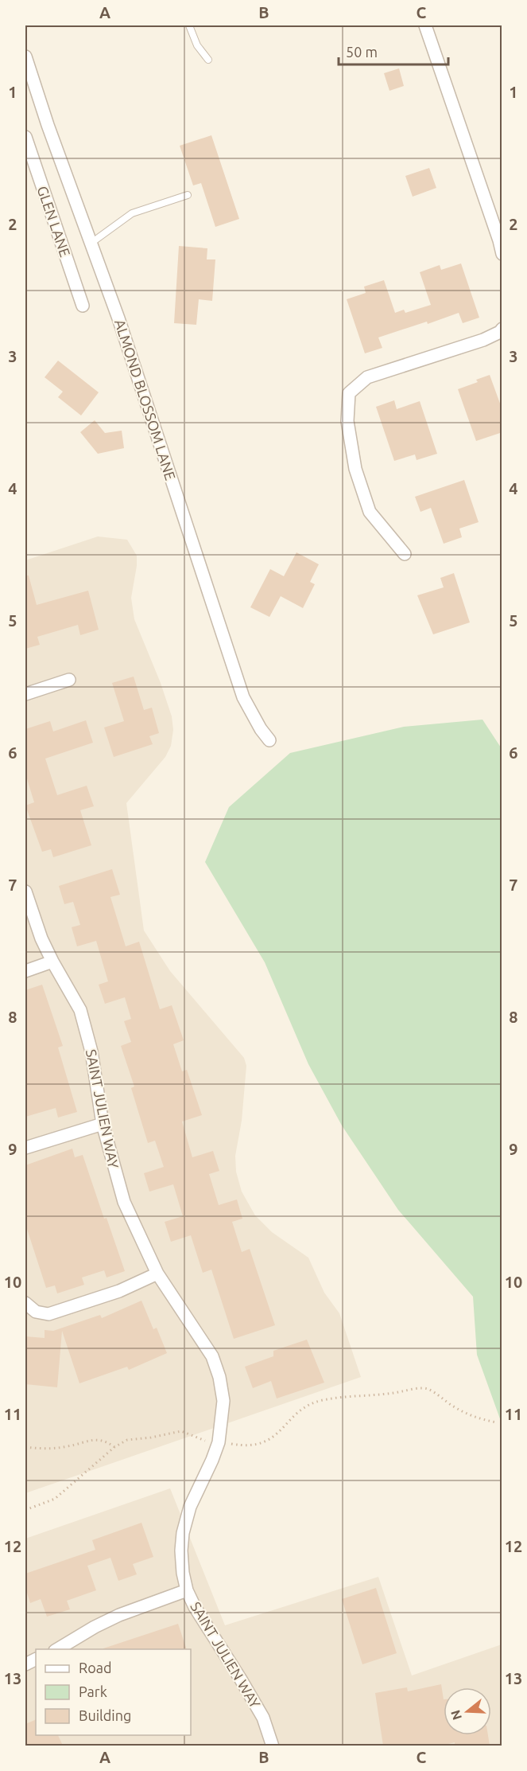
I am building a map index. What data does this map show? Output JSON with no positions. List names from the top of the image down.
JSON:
{
  "streets": {
    "street": ["GLEN LANE", "ALMOND BLOSSOM LANE", "SAINT JULIEN WAY"]
  },
  "legend": ["Road", "Park", "Building"],
  "scale_bar": "50 m",
  "north": "left",
  "grid": {
    "columns": ["A", "B", "C"],
    "rows": [
      "1",
      "2",
      "3",
      "4",
      "5",
      "6",
      "7",
      "8",
      "9",
      "10",
      "11",
      "12",
      "13"
    ]
  }
}
